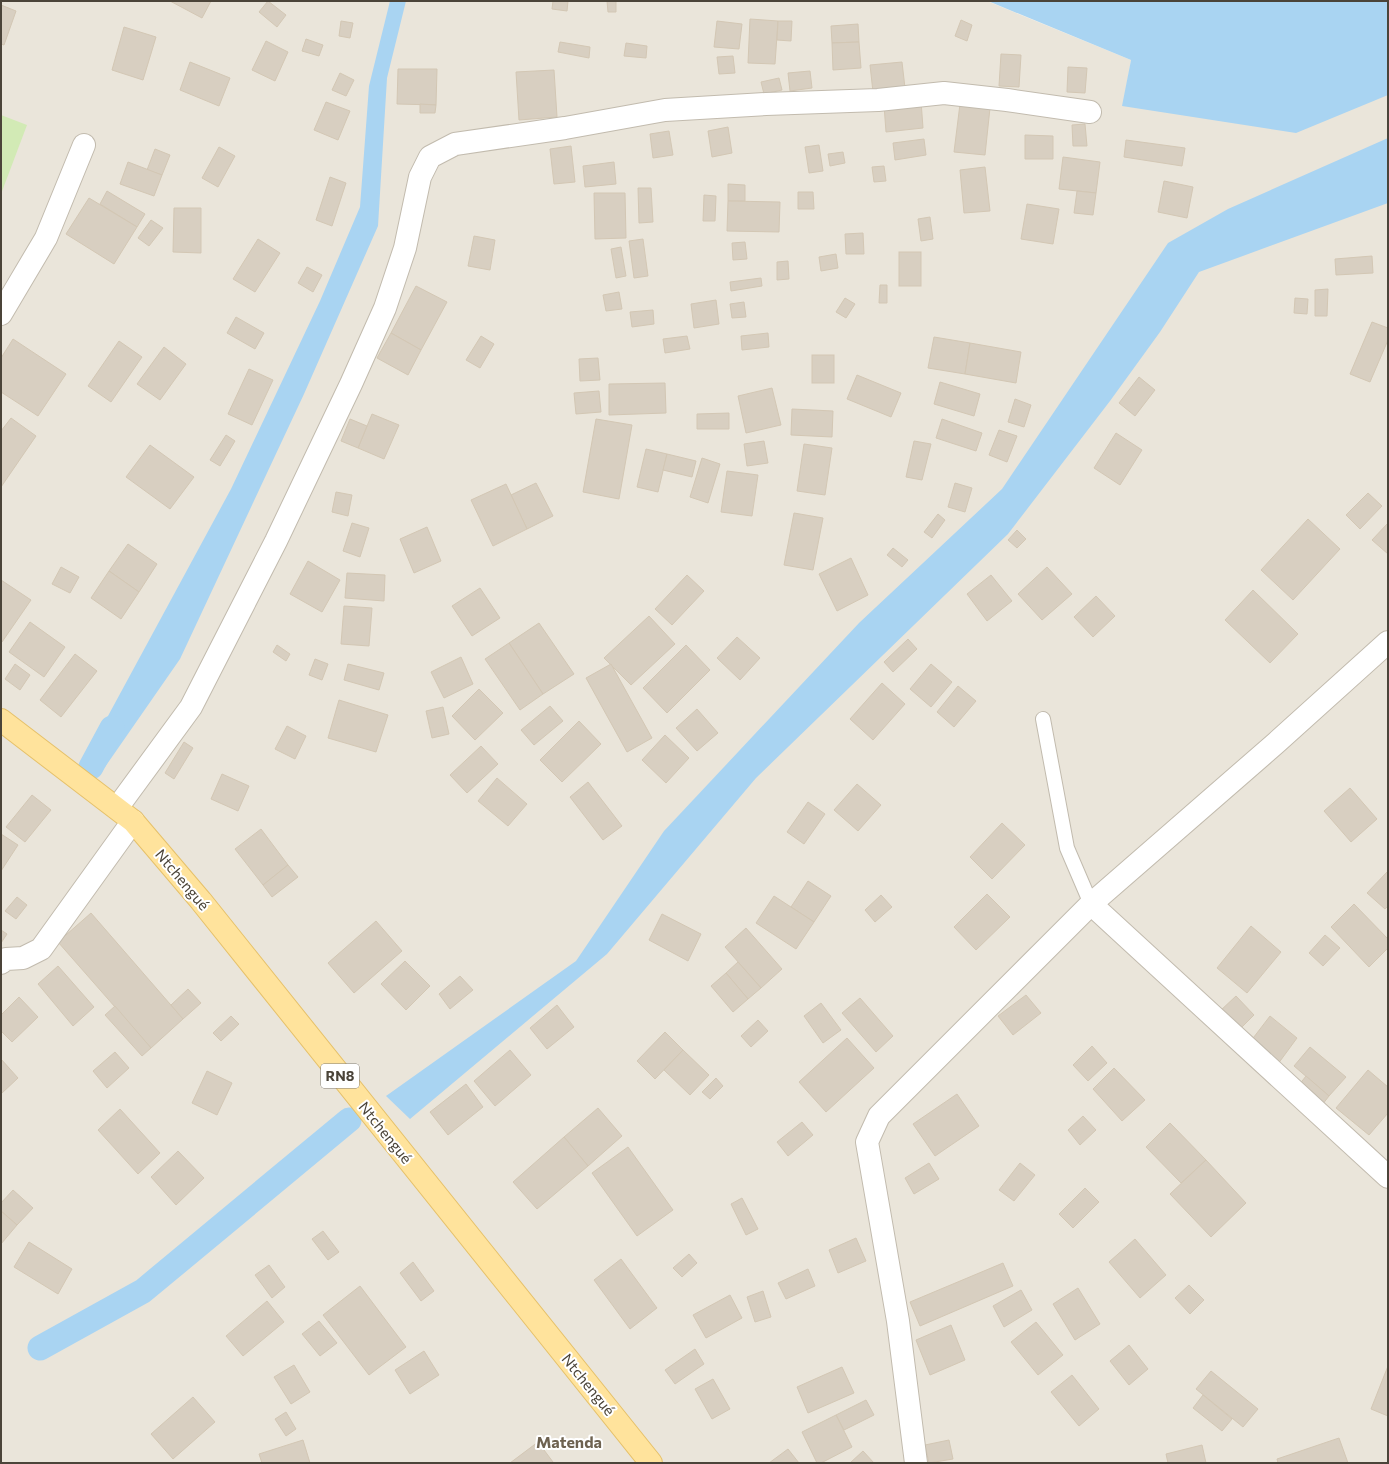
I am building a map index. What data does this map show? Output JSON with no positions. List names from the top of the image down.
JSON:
{
  "streets": {
    "main road": ["Ntchengué", "RN8"]
  },
  "districts": ["Matenda"]
}
